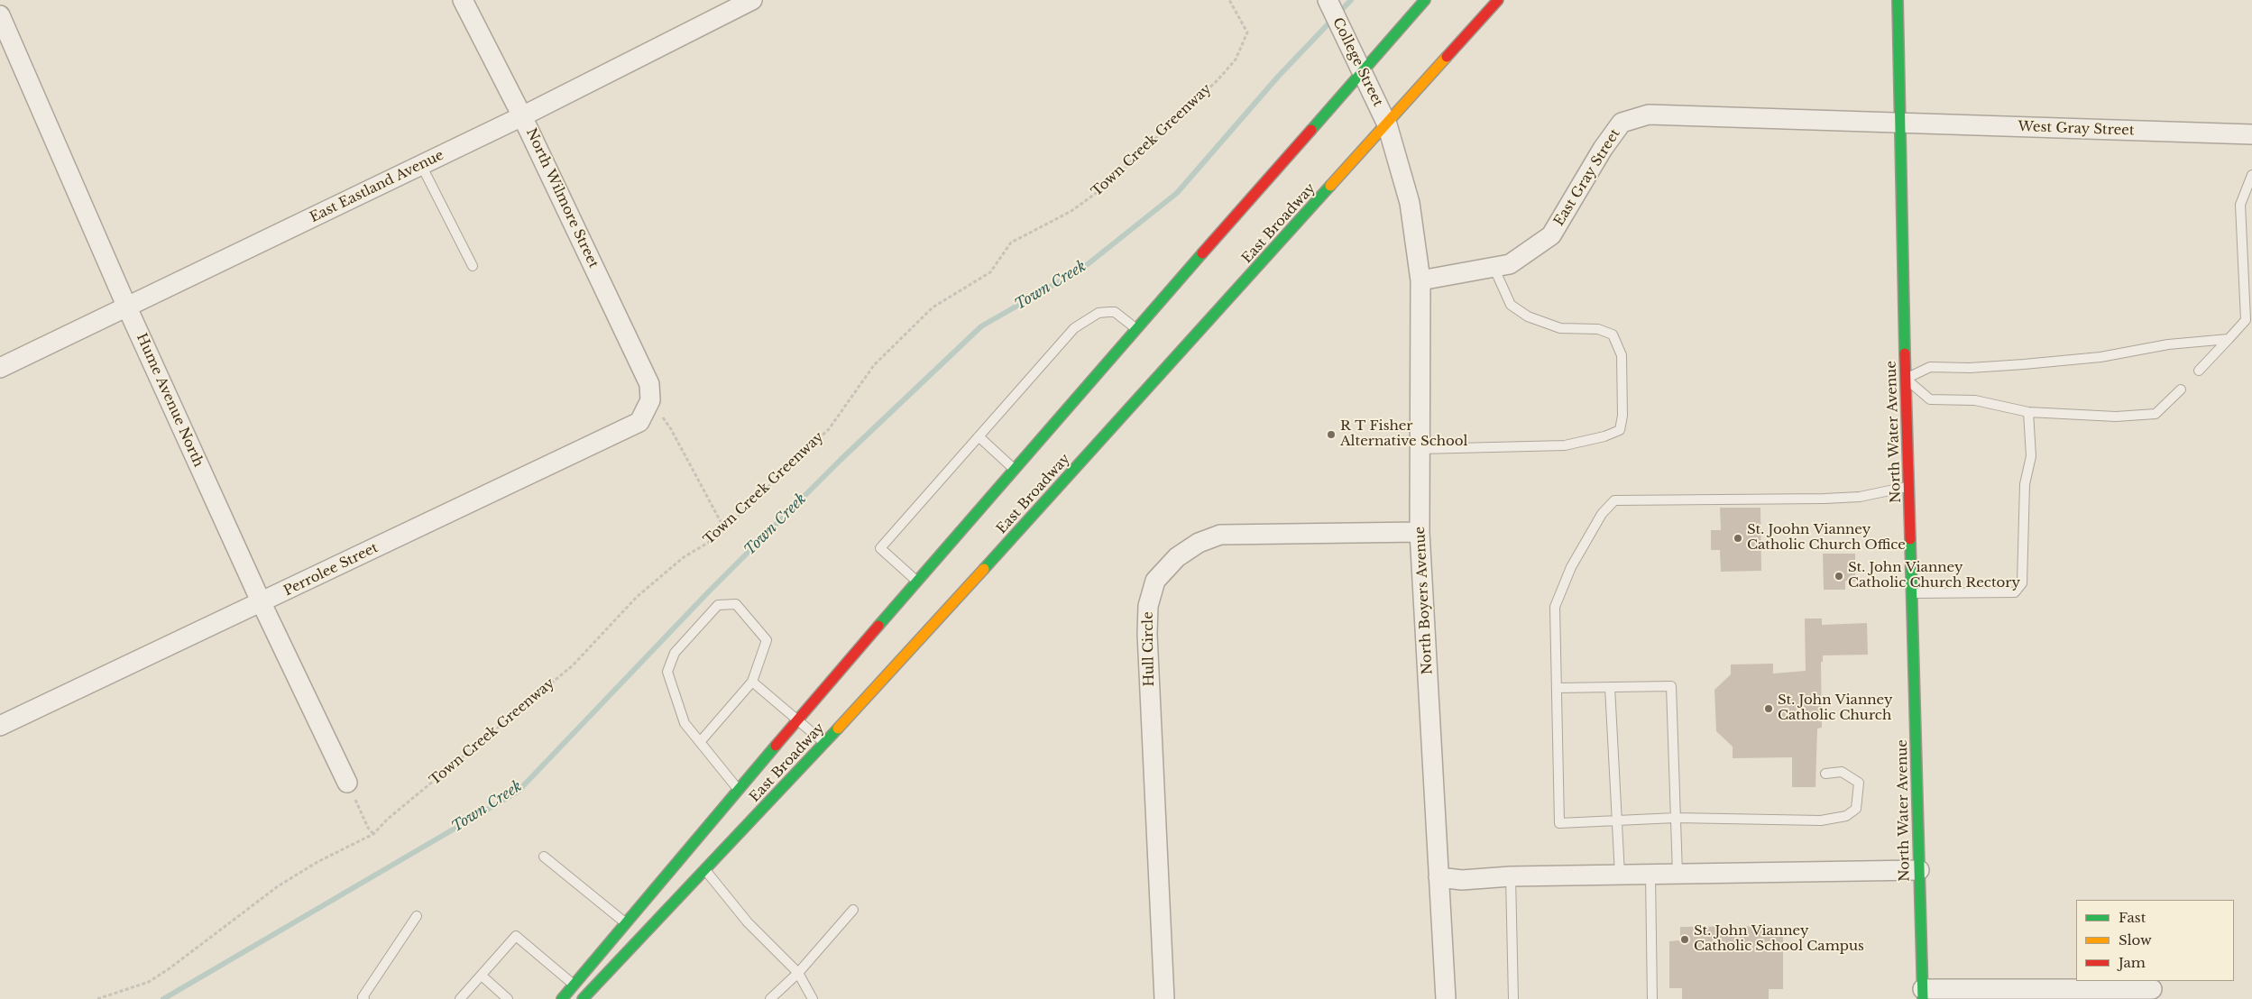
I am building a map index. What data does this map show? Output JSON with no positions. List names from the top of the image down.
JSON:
{
  "streets": {
    "main road": ["East Broadway", "North Water Avenue"],
    "street": [
      "College Street",
      "West Gray Street",
      "East Gray Street",
      "East Eastland Avenue",
      "North Wilmore Street",
      "Hume Avenue North",
      "Perrolee Street",
      "North Boyers Avenue",
      "Hull Circle"
    ],
    "path": ["Town Creek Greenway"]
  },
  "crossings": [
    ["College Street", "East Broadway"],
    ["College Street", "North Boyers Avenue"],
    ["West Gray Street", "East Gray Street"],
    ["West Gray Street", "North Water Avenue"],
    ["East Gray Street", "North Water Avenue"],
    ["East Gray Street", "North Boyers Avenue"],
    ["East Eastland Avenue", "North Wilmore Street"],
    ["East Eastland Avenue", "Hume Avenue North"],
    ["North Wilmore Street", "Perrolee Street"],
    ["Hume Avenue North", "Perrolee Street"],
    ["North Boyers Avenue", "Hull Circle"]
  ],
  "water": ["Town Creek"],
  "places": [
    "R T Fisher Alternative School",
    "St. Joohn Vianney Catholic Church Office",
    "St. John Vianney Catholic Church Rectory",
    "St. John Vianney Catholic Church",
    "St. John Vianney Catholic School Campus"
  ],
  "legend": ["Fast", "Slow", "Jam"]
}
